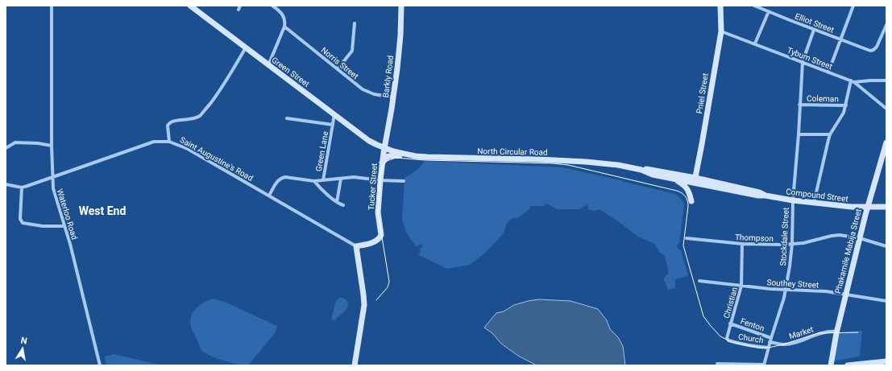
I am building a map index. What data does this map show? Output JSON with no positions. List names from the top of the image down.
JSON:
{
  "streets": {
    "street": [
      "Elliot Street",
      "Tyburn Street",
      "Norris Street",
      "Green Street",
      "Barkly Road",
      "Pniel Street",
      "Coleman",
      "Green Lane",
      "North Circular Road",
      "Saint Augustine's Road",
      "Tucker Street",
      "Compound Street",
      "Waterloo Road",
      "Stockdale Street",
      "Thompson",
      "Phakamile Mabija Street",
      "Southey Street",
      "Christian",
      "Fenton",
      "Market",
      "Church"
    ]
  },
  "crossings": [
    ["Elliot Street", "Stockdale Street"],
    ["Tyburn Street", "Pniel Street"],
    ["Tyburn Street", "Stockdale Street"],
    ["Norris Street", "Barkly Road"],
    ["Green Street", "Barkly Road"],
    ["Green Street", "Green Lane"],
    ["Green Street", "North Circular Road"],
    ["Green Street", "Tucker Street"],
    ["Barkly Road", "North Circular Road"],
    ["Barkly Road", "Tucker Street"],
    ["Pniel Street", "North Circular Road"],
    ["Pniel Street", "Compound Street"],
    ["Coleman", "Stockdale Street"],
    ["North Circular Road", "Tucker Street"],
    ["North Circular Road", "Compound Street"],
    ["Saint Augustine's Road", "Tucker Street"],
    ["Saint Augustine's Road", "Waterloo Road"],
    ["Compound Street", "Stockdale Street"],
    ["Compound Street", "Phakamile Mabija Street"],
    ["Stockdale Street", "Thompson"],
    ["Stockdale Street", "Southey Street"],
    ["Stockdale Street", "Fenton"],
    ["Stockdale Street", "Market"],
    ["Stockdale Street", "Church"],
    ["Thompson", "Phakamile Mabija Street"],
    ["Thompson", "Christian"],
    ["Phakamile Mabija Street", "Southey Street"],
    ["Phakamile Mabija Street", "Market"],
    ["Southey Street", "Christian"],
    ["Christian", "Fenton"],
    ["Christian", "Church"]
  ],
  "districts": ["West End"],
  "north": "top"
}
